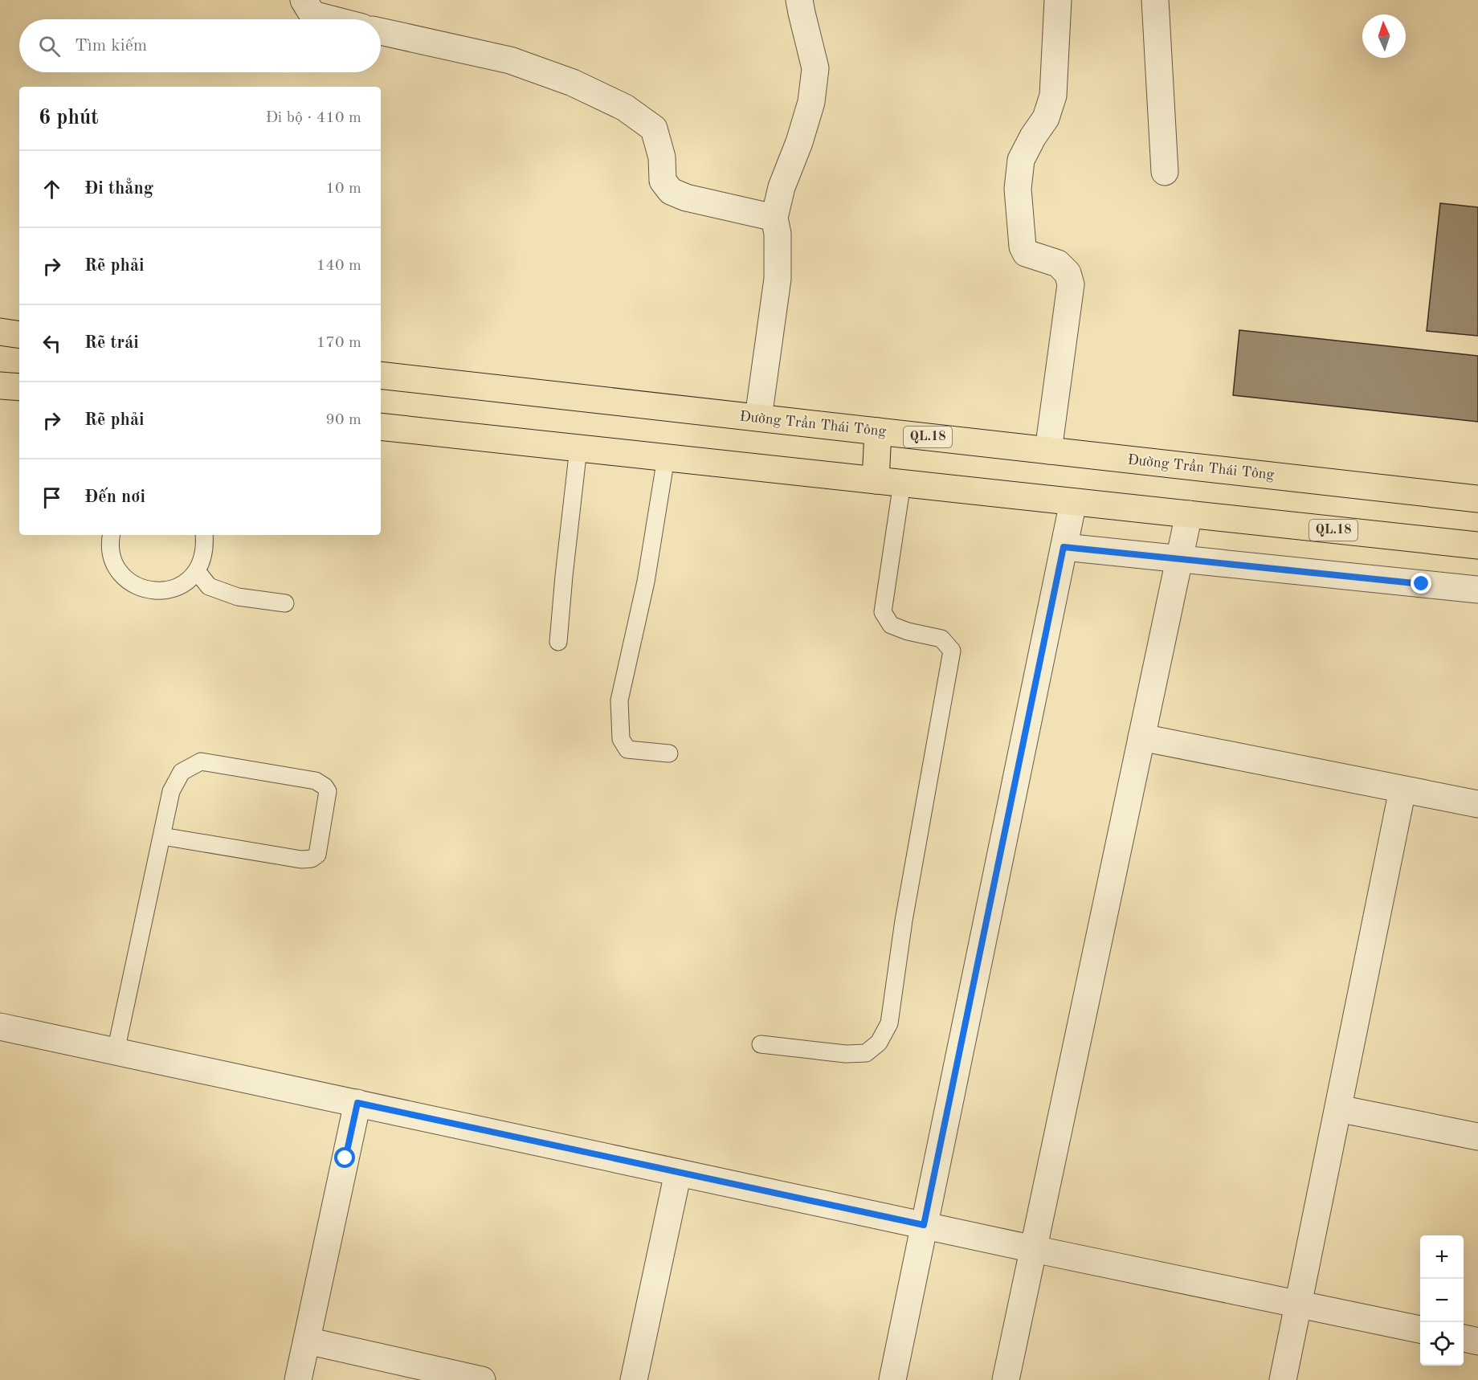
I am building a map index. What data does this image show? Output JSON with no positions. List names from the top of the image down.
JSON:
{
  "streets": {
    "highway": ["Đường Trần Thái Tông", "QL.18"]
  },
  "north": "top",
  "page": {
    "search": "Tìm kiếm",
    "heading": ["6 phút", "Đi bộ · 410 m"],
    "list": [
      ["Đi thẳng", "10 m"],
      ["Rẽ phải", "140 m"],
      ["Rẽ trái", "170 m"],
      ["Rẽ phải", "90 m"],
      "Đến nơi"
    ],
    "map_buttons": ["+", "−"]
  }
}
